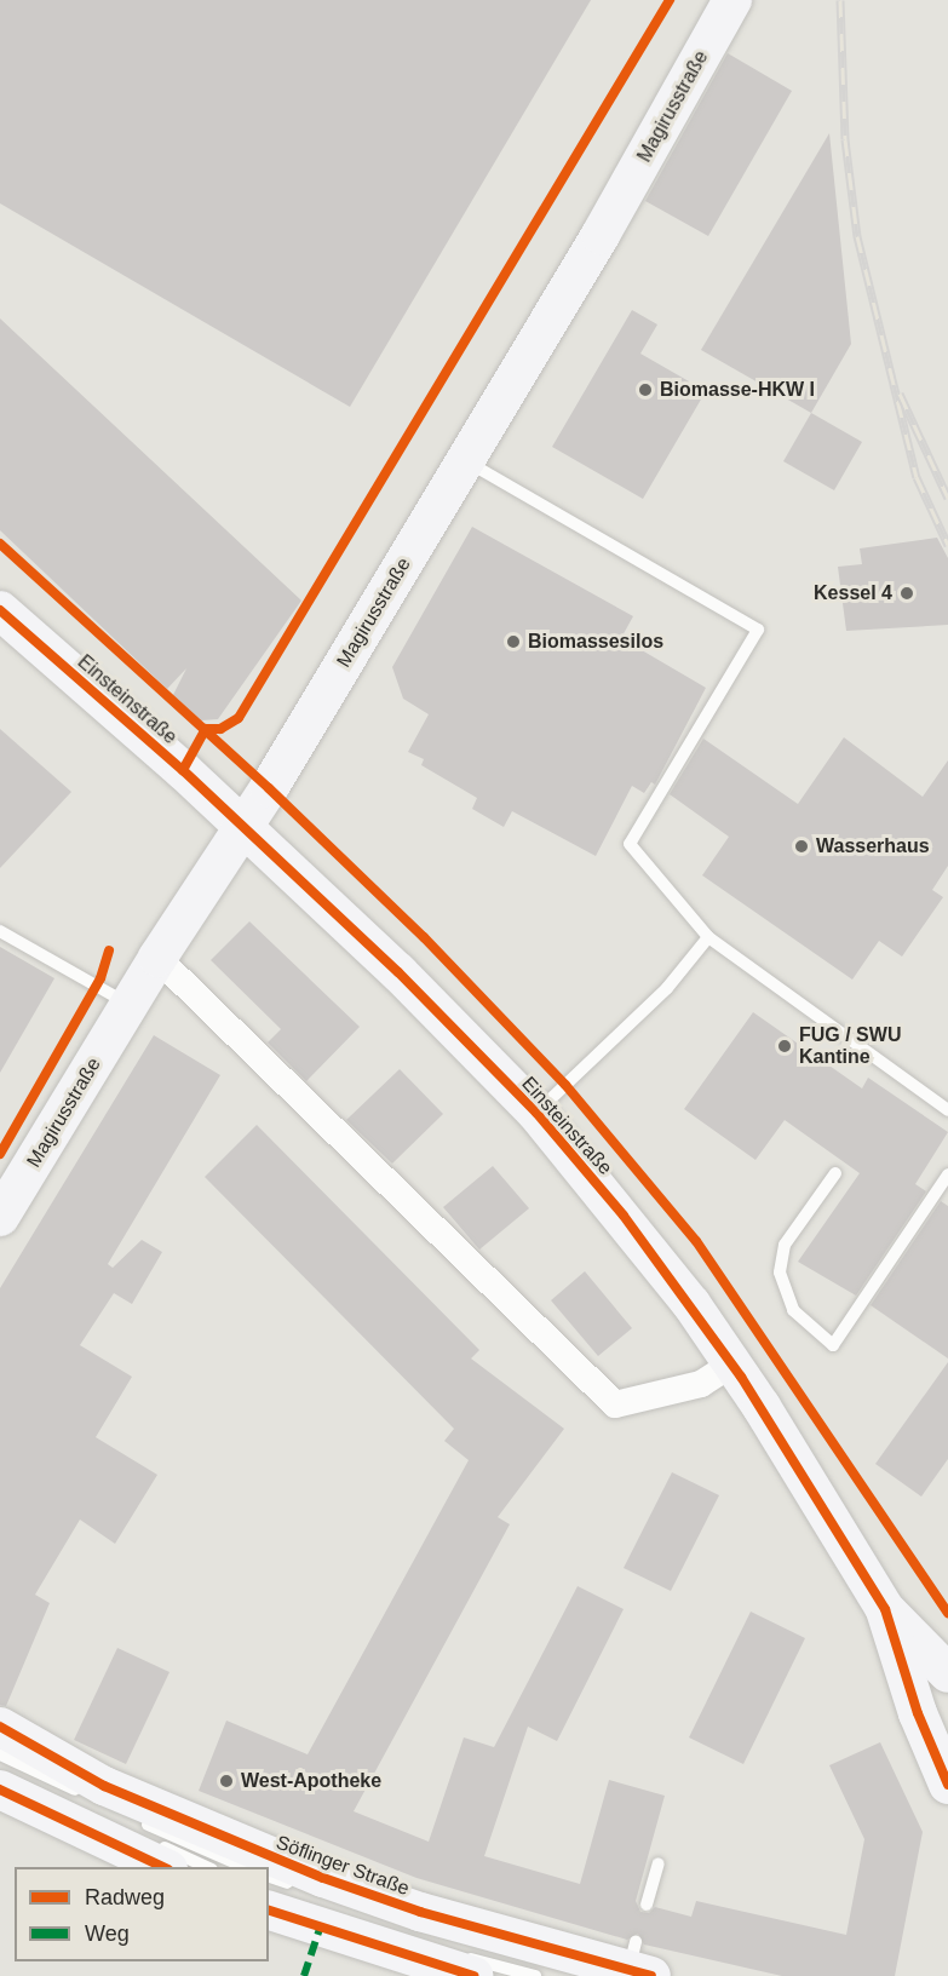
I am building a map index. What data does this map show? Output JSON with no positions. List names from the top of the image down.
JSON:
{
  "streets": {
    "street": ["Magirusstraße", "Einsteinstraße", "Söflinger Straße"]
  },
  "crossings": [
    ["Magirusstraße", "Einsteinstraße"]
  ],
  "places": [
    "Biomasse-HKW I",
    "Kessel 4",
    "Biomassesilos",
    "Wasserhaus",
    "FUG / SWU Kantine",
    "West-Apotheke"
  ],
  "legend": ["Radweg", "Weg"]
}
